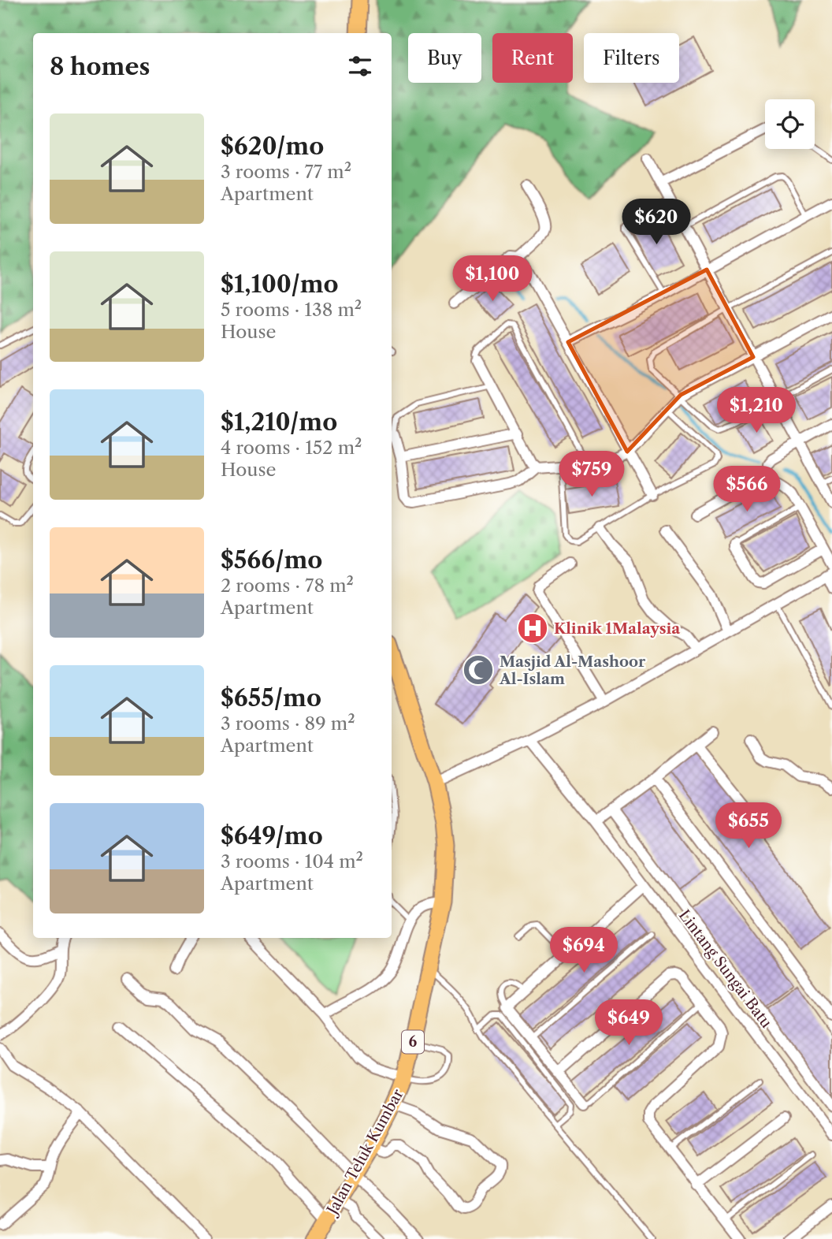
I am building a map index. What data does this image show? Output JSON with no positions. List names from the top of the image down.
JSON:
{
  "streets": {
    "main road": ["6", "Jalan Teluk Kumbar"],
    "street": ["Lintang Sungai Batu"]
  },
  "places": {
    "hospital": ["Klinik 1Malaysia"],
    "mosque": ["Masjid Al-Mashoor Al-Islam"]
  },
  "page": {
    "chip": ["Buy", "Rent", "Filters"],
    "heading": "8 homes",
    "list": [
      {
        "name": "$620/mo",
        "note": "3 rooms · 77 m² · Apartment"
      },
      {
        "name": "$1,100/mo",
        "note": "5 rooms · 138 m² · House"
      },
      {
        "name": "$1,210/mo",
        "note": "4 rooms · 152 m² · House"
      },
      {
        "name": "$566/mo",
        "note": "2 rooms · 78 m² · Apartment"
      },
      {
        "name": "$655/mo",
        "note": "3 rooms · 89 m² · Apartment"
      },
      {
        "name": "$649/mo",
        "note": "3 rooms · 104 m² · Apartment"
      }
    ],
    "price": [
      "$620",
      "$1,100",
      "$1,210",
      "$759",
      "$566",
      "$655",
      "$694",
      "$649"
    ]
  }
}
